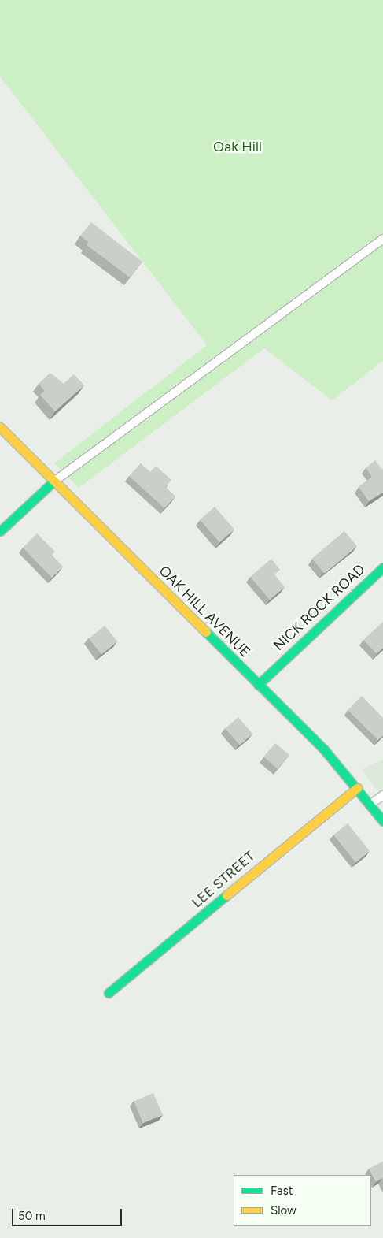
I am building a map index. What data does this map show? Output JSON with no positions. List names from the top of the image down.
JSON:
{
  "streets": {
    "street": ["NICK ROCK ROAD", "OAK HILL AVENUE", "LEE STREET"]
  },
  "crossings": [
    ["NICK ROCK ROAD", "OAK HILL AVENUE"],
    ["OAK HILL AVENUE", "LEE STREET"]
  ],
  "parks": ["Oak Hill"],
  "legend": ["Fast", "Slow"],
  "scale_bar": "50 m"
}
